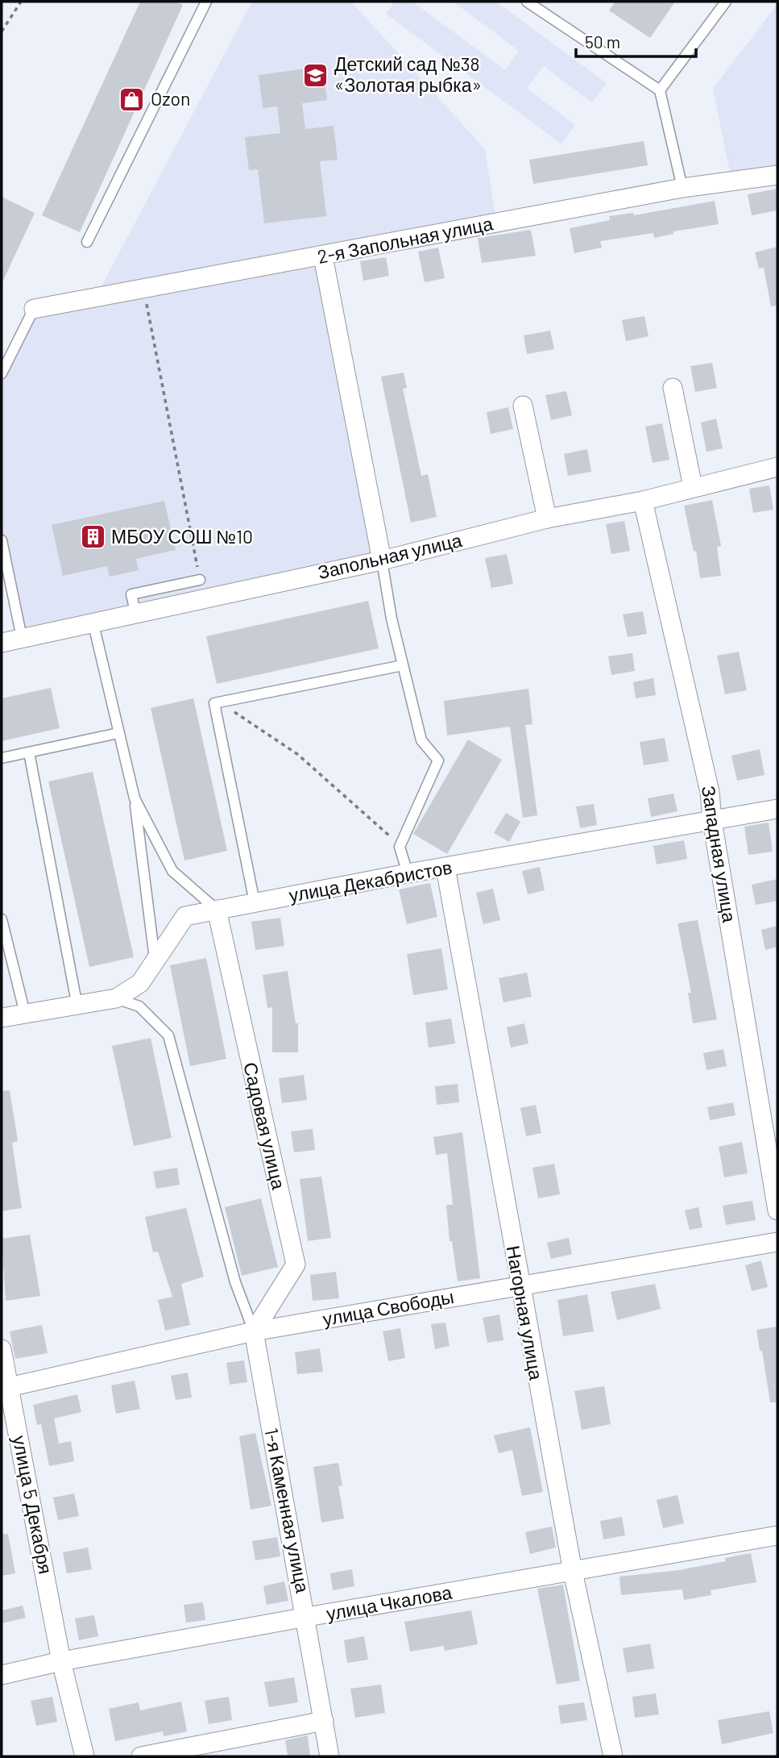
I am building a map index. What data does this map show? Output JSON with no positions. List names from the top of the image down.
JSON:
{
  "streets": {
    "street": [
      "2-я Запольная улица",
      "Запольная улица",
      "Западная улица",
      "улица Декабристов",
      "Садовая улица",
      "улица Свободы",
      "Нагорная улица",
      "улица 5 Декабря",
      "1-я Каменная улица",
      "улица Чкалова"
    ]
  },
  "crossings": [
    ["Запольная улица", "Западная улица"],
    ["Западная улица", "улица Декабристов"],
    ["улица Декабристов", "Садовая улица"],
    ["улица Декабристов", "Нагорная улица"],
    ["Садовая улица", "улица Свободы"],
    ["Садовая улица", "1-я Каменная улица"],
    ["улица Свободы", "Нагорная улица"],
    ["улица Свободы", "улица 5 Декабря"],
    ["улица Свободы", "1-я Каменная улица"],
    ["Нагорная улица", "улица Чкалова"],
    ["улица 5 Декабря", "улица Чкалова"],
    ["1-я Каменная улица", "улица Чкалова"]
  ],
  "places": {
    "school or university": ["Детский сад №38 «Золотая рыбка»"],
    "shop": ["Ozon"],
    "building": ["МБОУ СОШ №10"]
  },
  "scale_bar": "50 m"
}
